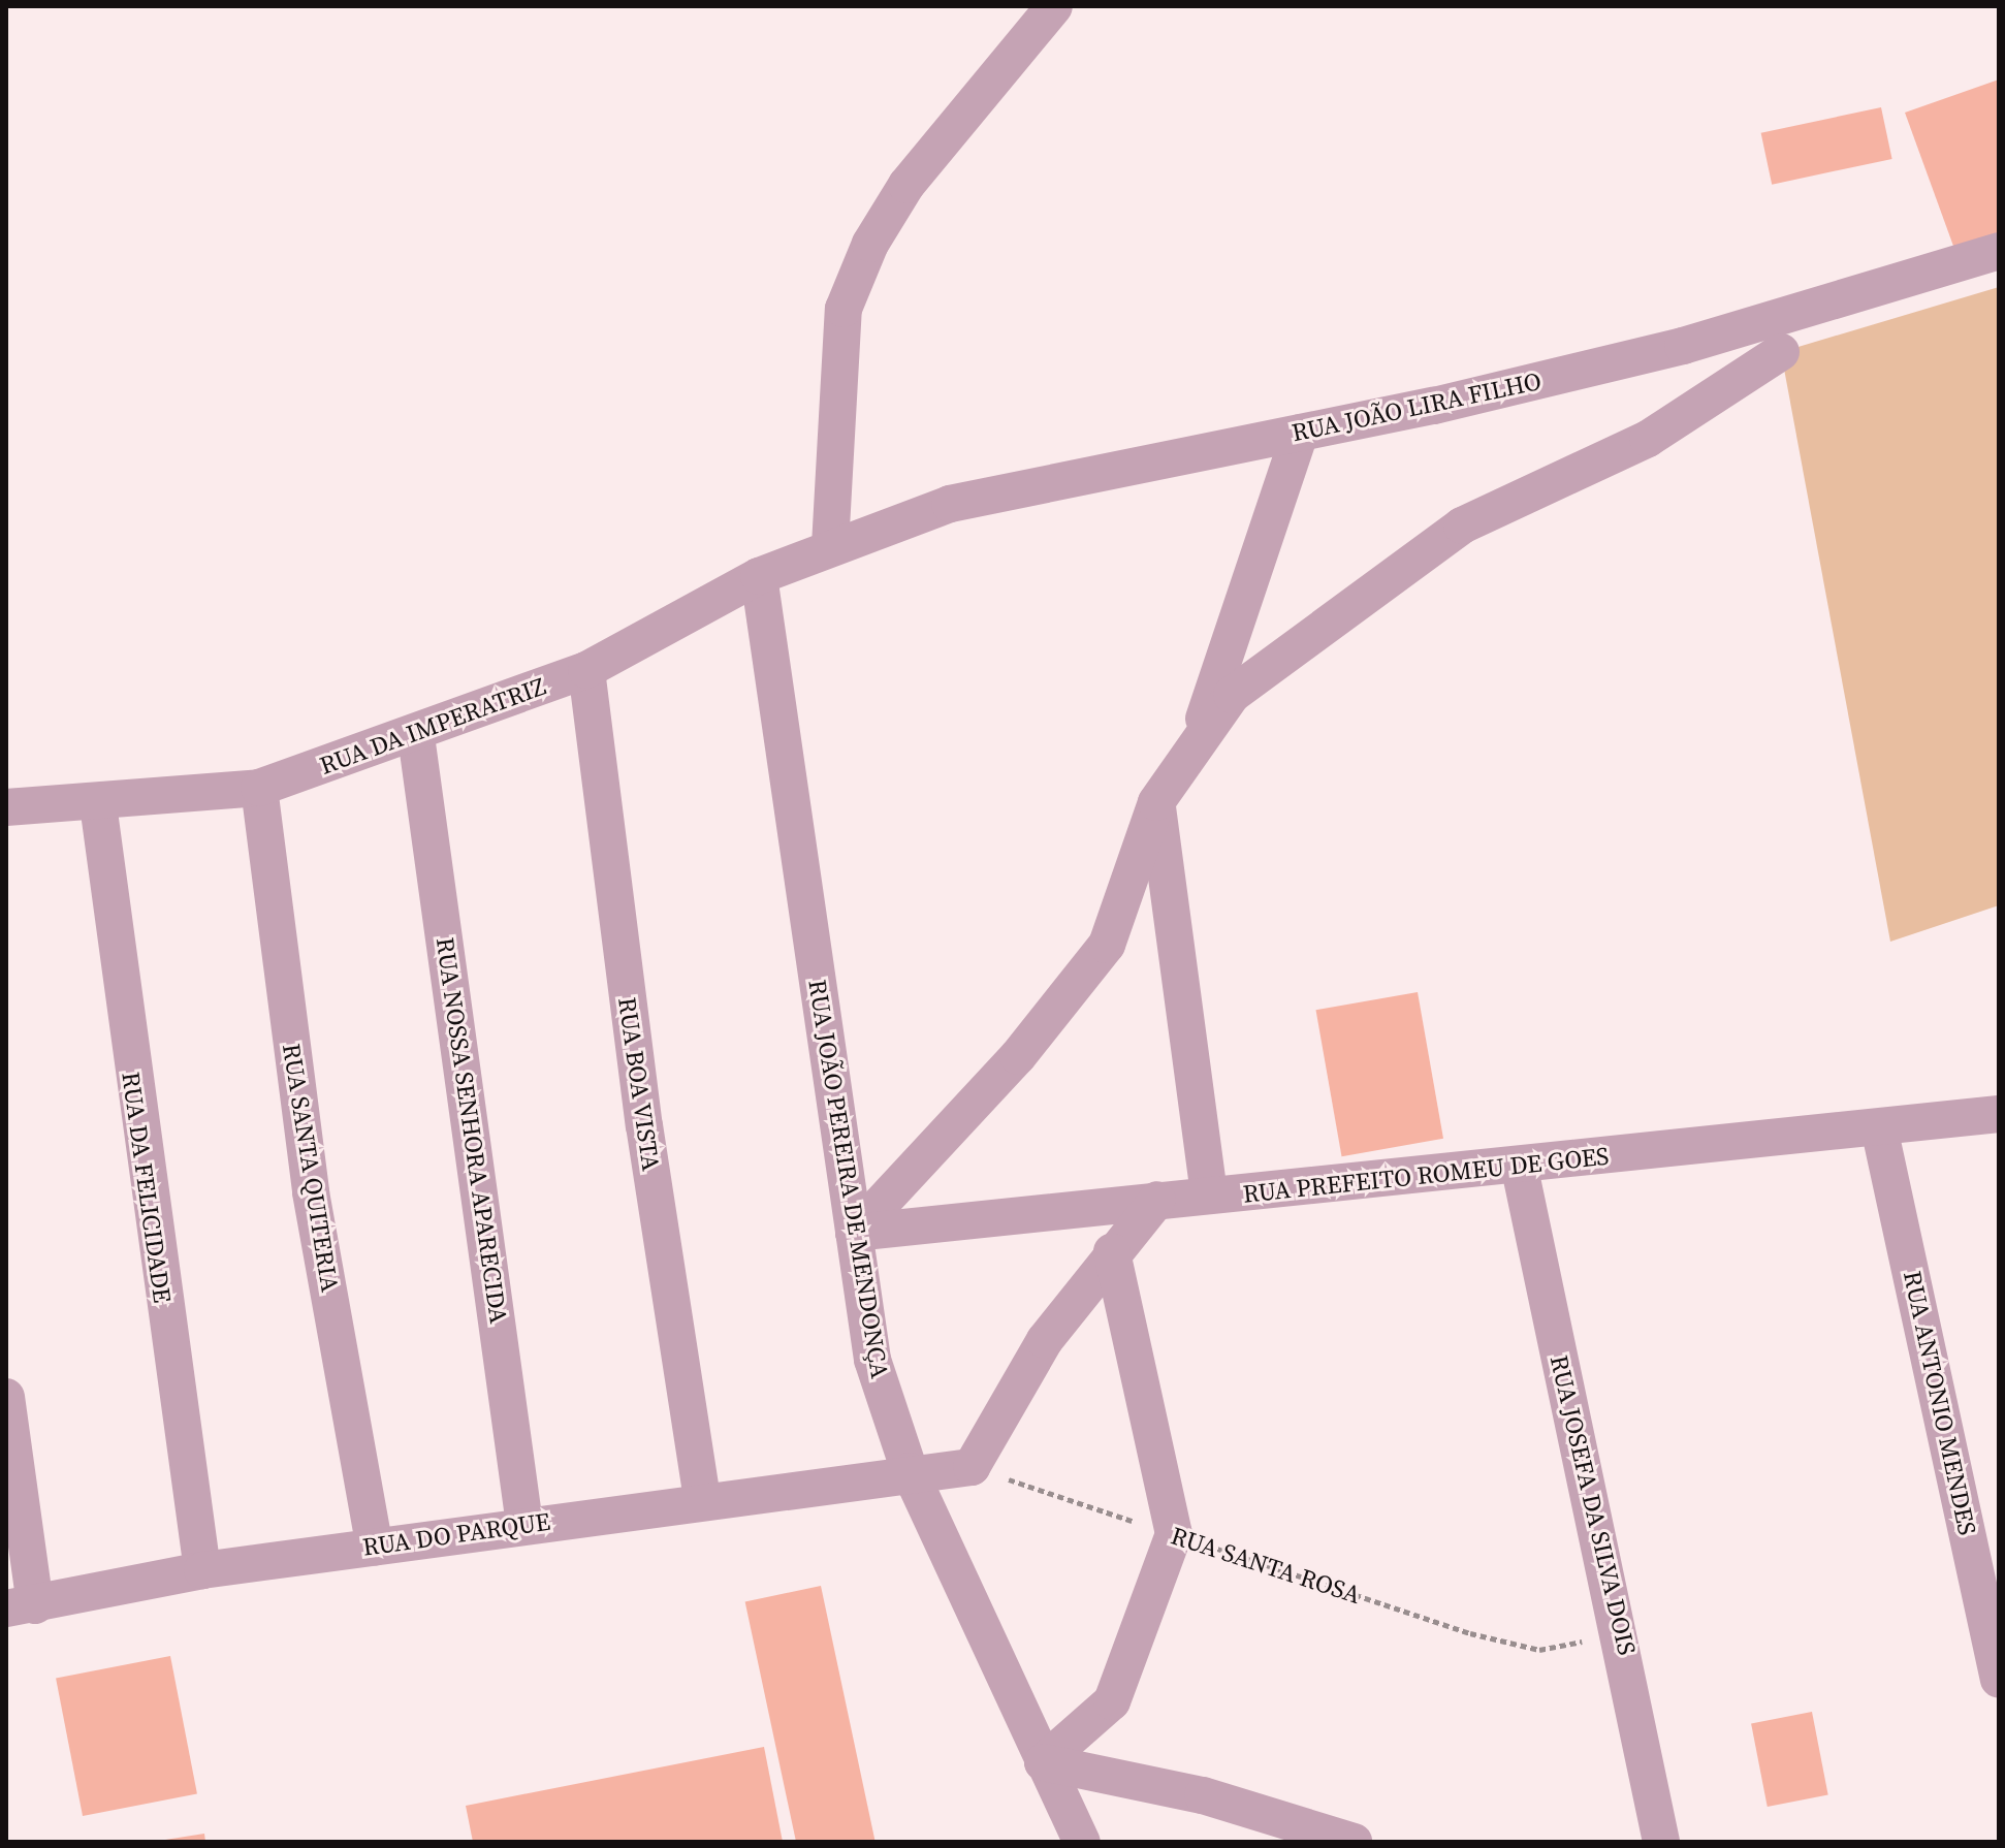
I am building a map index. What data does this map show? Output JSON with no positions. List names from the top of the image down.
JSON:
{
  "streets": {
    "street": [
      "RUA JOÃO LIRA FILHO",
      "RUA DA IMPERATRIZ",
      "RUA BOA VISTA",
      "RUA NOSSA SENHORA APARECIDA",
      "RUA SANTA QUITERIA",
      "RUA PREFEITO ROMEU DE GOES",
      "RUA JOÃO PEREIRA DE MENDONÇA",
      "RUA DA FELICIDADE",
      "RUA ANTONIO MENDES",
      "RUA JOSEFA DA SILVA DOIS",
      "RUA DO PARQUE"
    ],
    "path": ["RUA SANTA ROSA"]
  },
  "crossings": [
    ["RUA JOÃO LIRA FILHO", "RUA DA IMPERATRIZ"],
    ["RUA DA IMPERATRIZ", "RUA BOA VISTA"],
    ["RUA DA IMPERATRIZ", "RUA NOSSA SENHORA APARECIDA"],
    ["RUA DA IMPERATRIZ", "RUA SANTA QUITERIA"],
    ["RUA DA IMPERATRIZ", "RUA JOÃO PEREIRA DE MENDONÇA"],
    ["RUA DA IMPERATRIZ", "RUA DA FELICIDADE"],
    ["RUA BOA VISTA", "RUA DO PARQUE"],
    ["RUA NOSSA SENHORA APARECIDA", "RUA DO PARQUE"],
    ["RUA SANTA QUITERIA", "RUA DO PARQUE"],
    ["RUA PREFEITO ROMEU DE GOES", "RUA JOÃO PEREIRA DE MENDONÇA"],
    ["RUA PREFEITO ROMEU DE GOES", "RUA ANTONIO MENDES"],
    ["RUA PREFEITO ROMEU DE GOES", "RUA JOSEFA DA SILVA DOIS"],
    ["RUA JOÃO PEREIRA DE MENDONÇA", "RUA DO PARQUE"],
    ["RUA DA FELICIDADE", "RUA DO PARQUE"],
    ["RUA JOSEFA DA SILVA DOIS", "RUA SANTA ROSA"]
  ]
}
